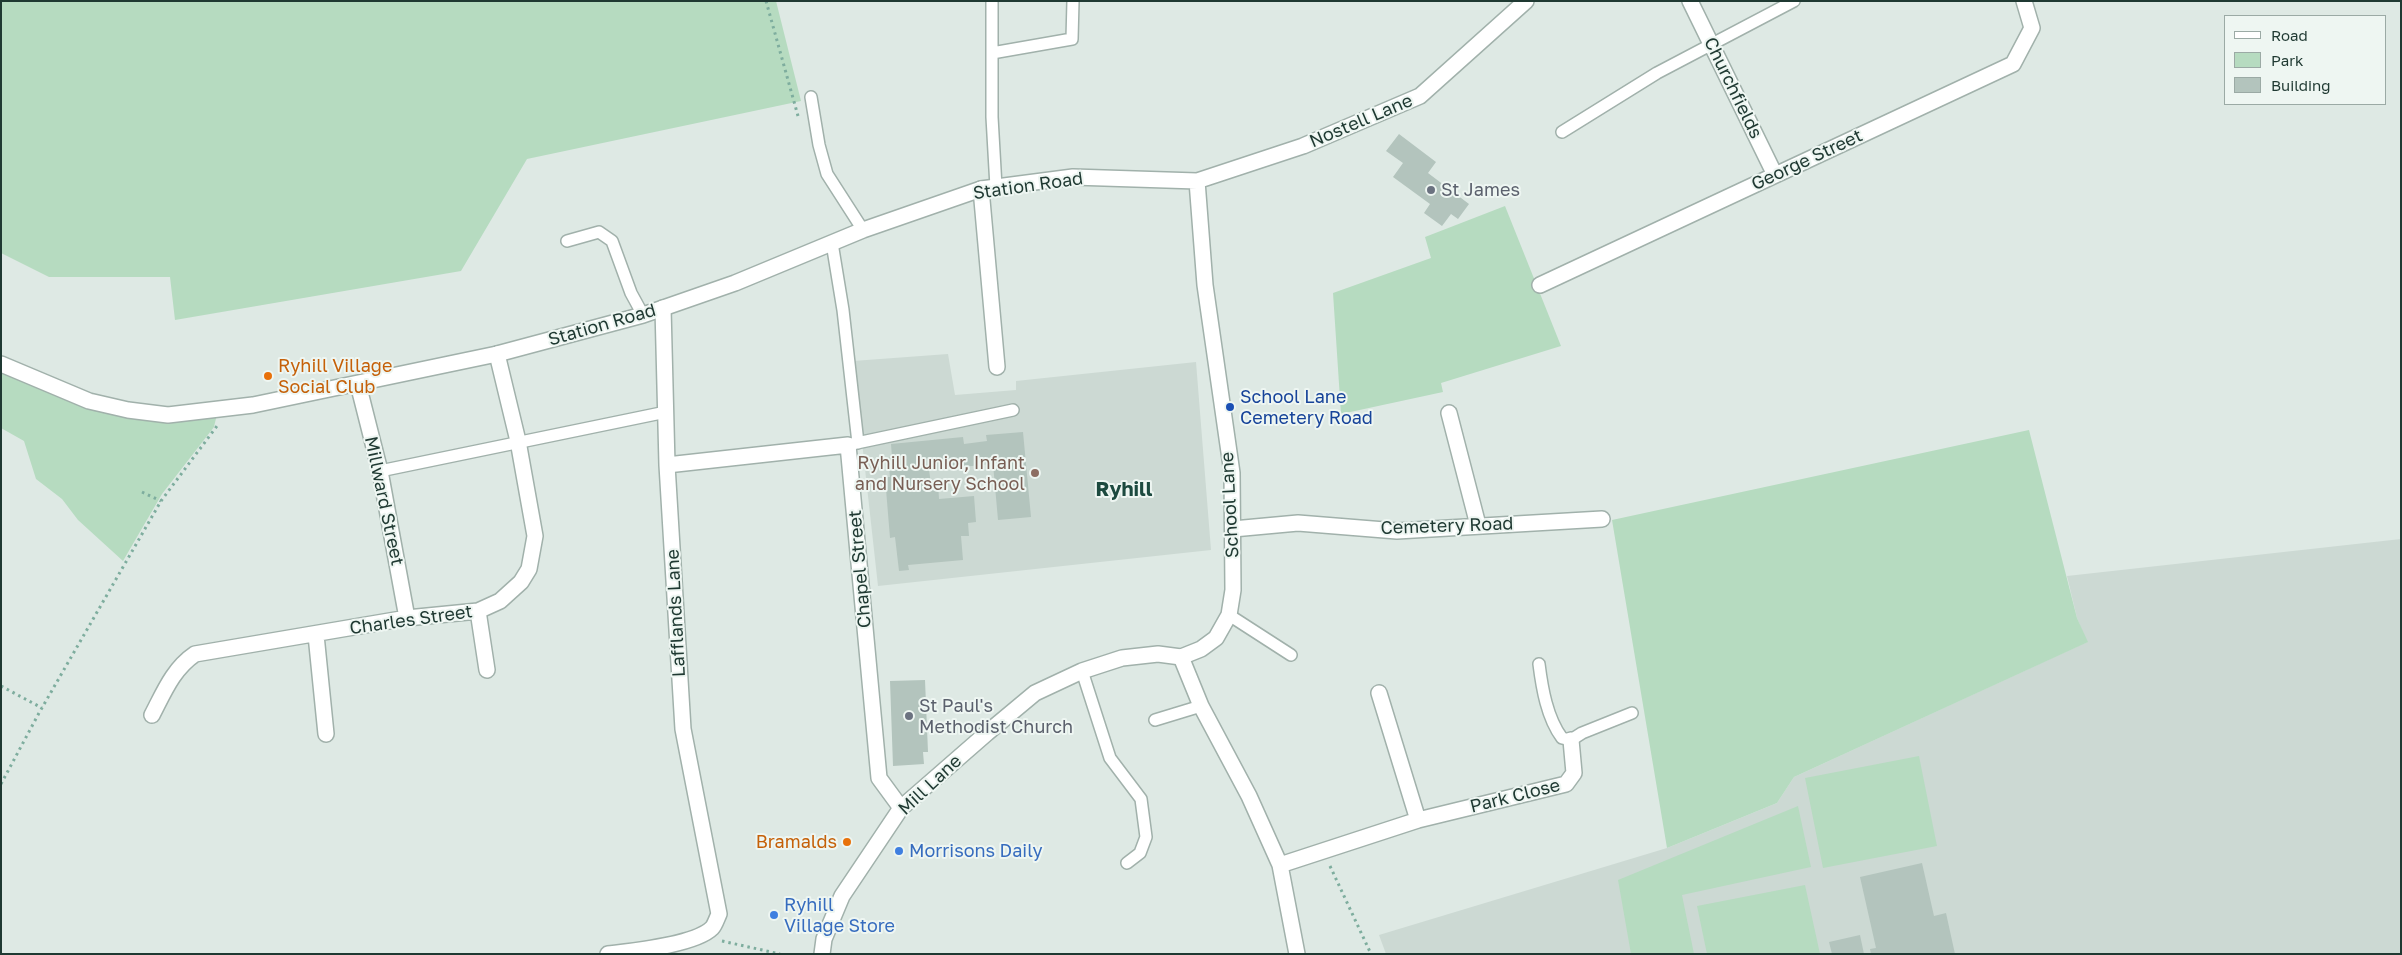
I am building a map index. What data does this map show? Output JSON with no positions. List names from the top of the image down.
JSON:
{
  "streets": {
    "street": [
      "Churchfields",
      "Nostell Lane",
      "George Street",
      "Station Road",
      "Millward Street",
      "School Lane",
      "Cemetery Road",
      "Chapel Street",
      "Lafflands Lane",
      "Charles Street",
      "Mill Lane",
      "Park Close"
    ]
  },
  "crossings": [
    ["Churchfields", "George Street"],
    ["Nostell Lane", "Station Road"],
    ["Nostell Lane", "School Lane"],
    ["Station Road", "Millward Street"],
    ["Station Road", "School Lane"],
    ["Station Road", "Lafflands Lane"],
    ["Station Road", "Charles Street"],
    ["Millward Street", "Charles Street"],
    ["School Lane", "Cemetery Road"],
    ["School Lane", "Mill Lane"],
    ["Chapel Street", "Mill Lane"]
  ],
  "districts": ["Ryhill"],
  "places": [
    "St James",
    "Ryhill Village Social Club",
    "School Lane Cemetery Road",
    "Ryhill Junior, Infant and Nursery School",
    "St Paul's Methodist Church",
    "Bramalds",
    "Morrisons Daily",
    "Ryhill Village Store"
  ],
  "legend": ["Road", "Park", "Building"]
}
